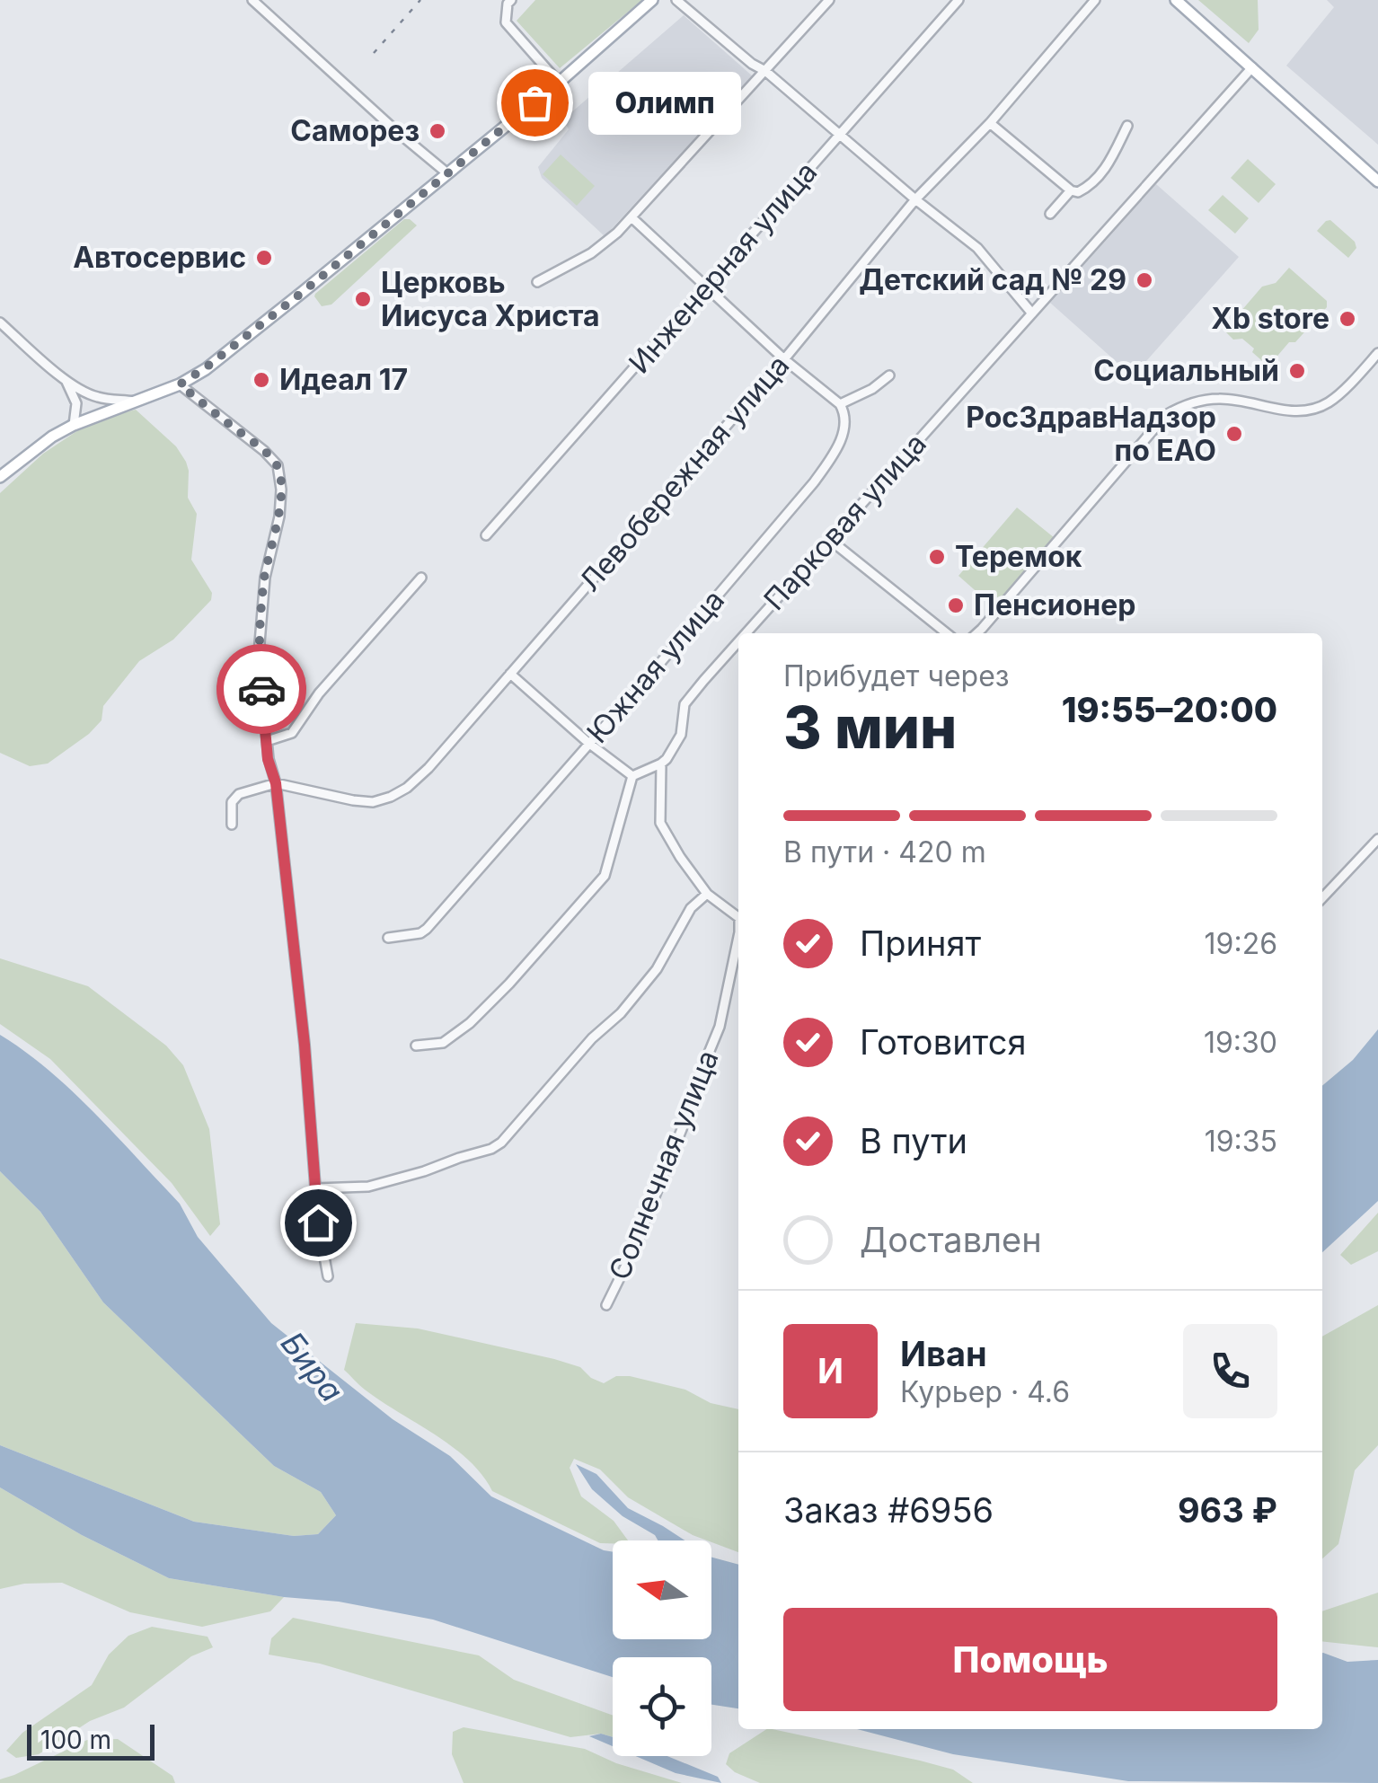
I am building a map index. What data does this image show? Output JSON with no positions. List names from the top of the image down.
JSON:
{
  "streets": {
    "street": [
      "Инженерная улица",
      "Левобережная улица",
      "Парковая улица",
      "Южная улица",
      "Солнечная улица"
    ]
  },
  "water": ["Бира"],
  "places": [
    "Олимп",
    "Саморез",
    "Автосервис",
    "Детский сад № 29",
    "Церковь Иисуса Христа",
    "Xb store",
    "Социальный",
    "Идеал 17",
    "РосЗдравНадзор по ЕАО",
    "Теремок",
    "Пенсионер"
  ],
  "scale_bar": "100 m",
  "north": "left",
  "page": {
    "bubble": "Олимп",
    "heading": ["3 мин", "Прибудет через", "19:55–20:00"],
    "panel": [
      "Иван",
      "Курьер · 4.6",
      "Заказ #6956",
      "963 ₽"
    ],
    "bar": "В пути · 420 m",
    "list": [
      ["Принят", "19:26"],
      ["Готовится", "19:30"],
      ["В пути", "19:35"],
      "Доставлен"
    ],
    "round": "И",
    "buttons": "Помощь",
    "scale": "100 m"
  }
}
